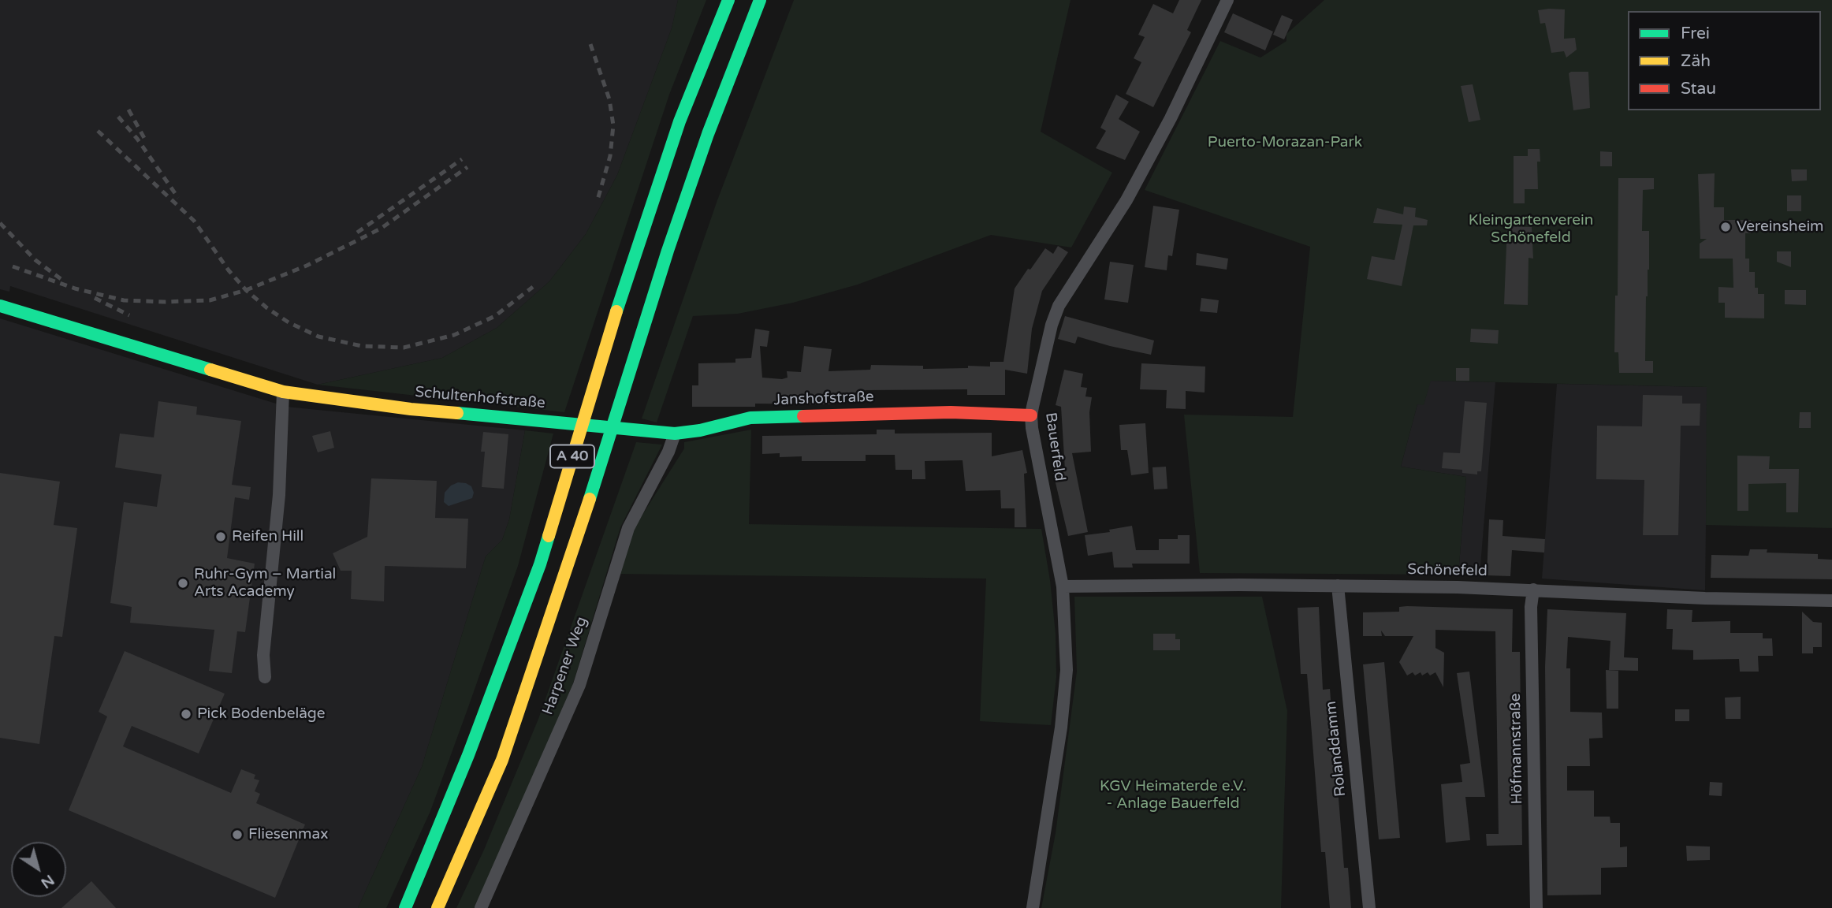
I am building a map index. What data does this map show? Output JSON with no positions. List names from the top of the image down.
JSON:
{
  "streets": {
    "main road": ["Schultenhofstraße", "Janshofstraße", "A 40"],
    "street": [
      "Bauerfeld",
      "Schönefeld",
      "Harpener Weg",
      "Rolanddamm",
      "Höfmannstraße"
    ]
  },
  "crossings": [
    ["Schultenhofstraße", "Janshofstraße"],
    ["Schultenhofstraße", "Harpener Weg"],
    ["Janshofstraße", "Bauerfeld"],
    ["Janshofstraße", "Harpener Weg"],
    ["Bauerfeld", "Schönefeld"],
    ["Schönefeld", "Rolanddamm"],
    ["Schönefeld", "Höfmannstraße"]
  ],
  "parks": ["Puerto-Morazan-Park", "Kleingartenverein Schönefeld", "KGV Heimaterde e.V. - Anlage Bauerfeld"],
  "places": [
    "Vereinsheim",
    "Reifen Hill",
    "Ruhr-Gym – Martial Arts Academy",
    "Pick Bodenbeläge",
    "Fliesenmax"
  ],
  "legend": ["Frei", "Zäh", "Stau"],
  "north": "bottom right"
}
